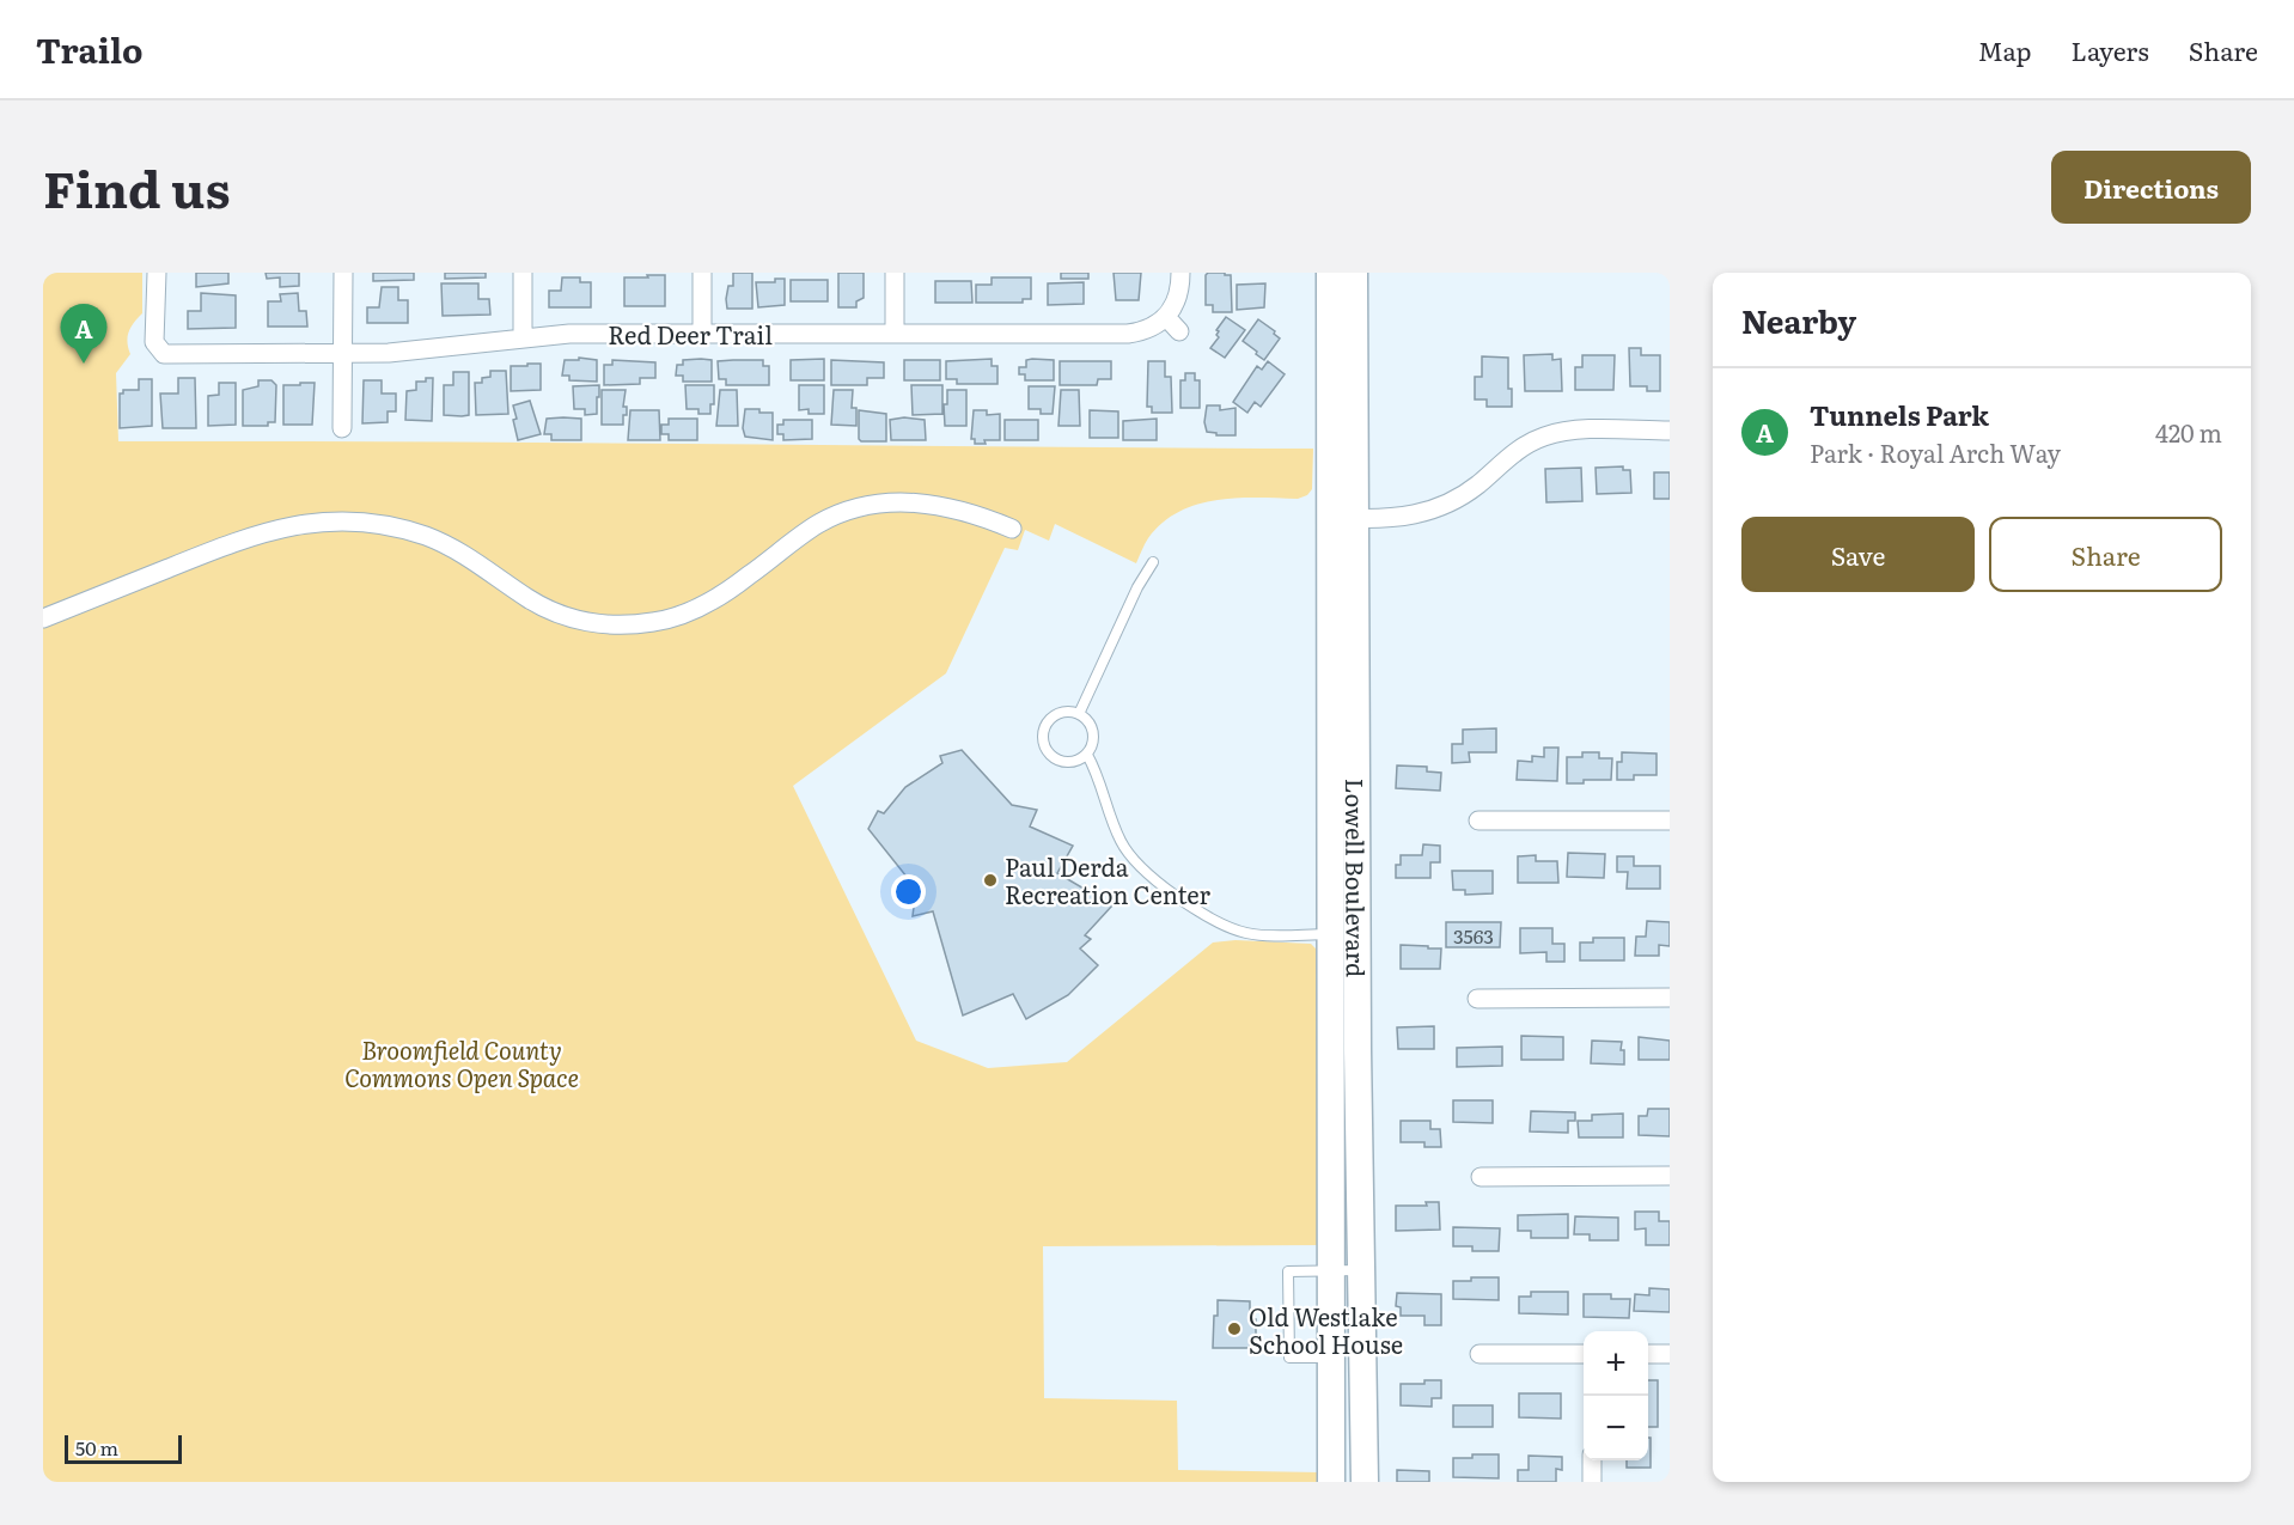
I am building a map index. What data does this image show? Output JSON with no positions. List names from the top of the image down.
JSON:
{
  "streets": {
    "main road": ["Lowell Boulevard"],
    "street": ["Red Deer Trail"]
  },
  "parks": ["Broomfield County Commons Open Space"],
  "places": ["Paul Derda Recreation Center", "Old Westlake School House"],
  "house_numbers": ["3563"],
  "scale_bar": "50 m",
  "page": {
    "header": "Trailo",
    "nav": ["Map", "Layers", "Share"],
    "title": "Find us",
    "buttons": [
      "Directions",
      ["Save", "Share"]
    ],
    "heading": "Nearby",
    "pins": "A",
    "list": [
      {
        "mark": "A",
        "name": "Tunnels Park",
        "note": "Park · Royal Arch Way",
        "value": "420 m"
      }
    ],
    "map_buttons": ["+", "−"],
    "scale": "50 m"
  }
}
